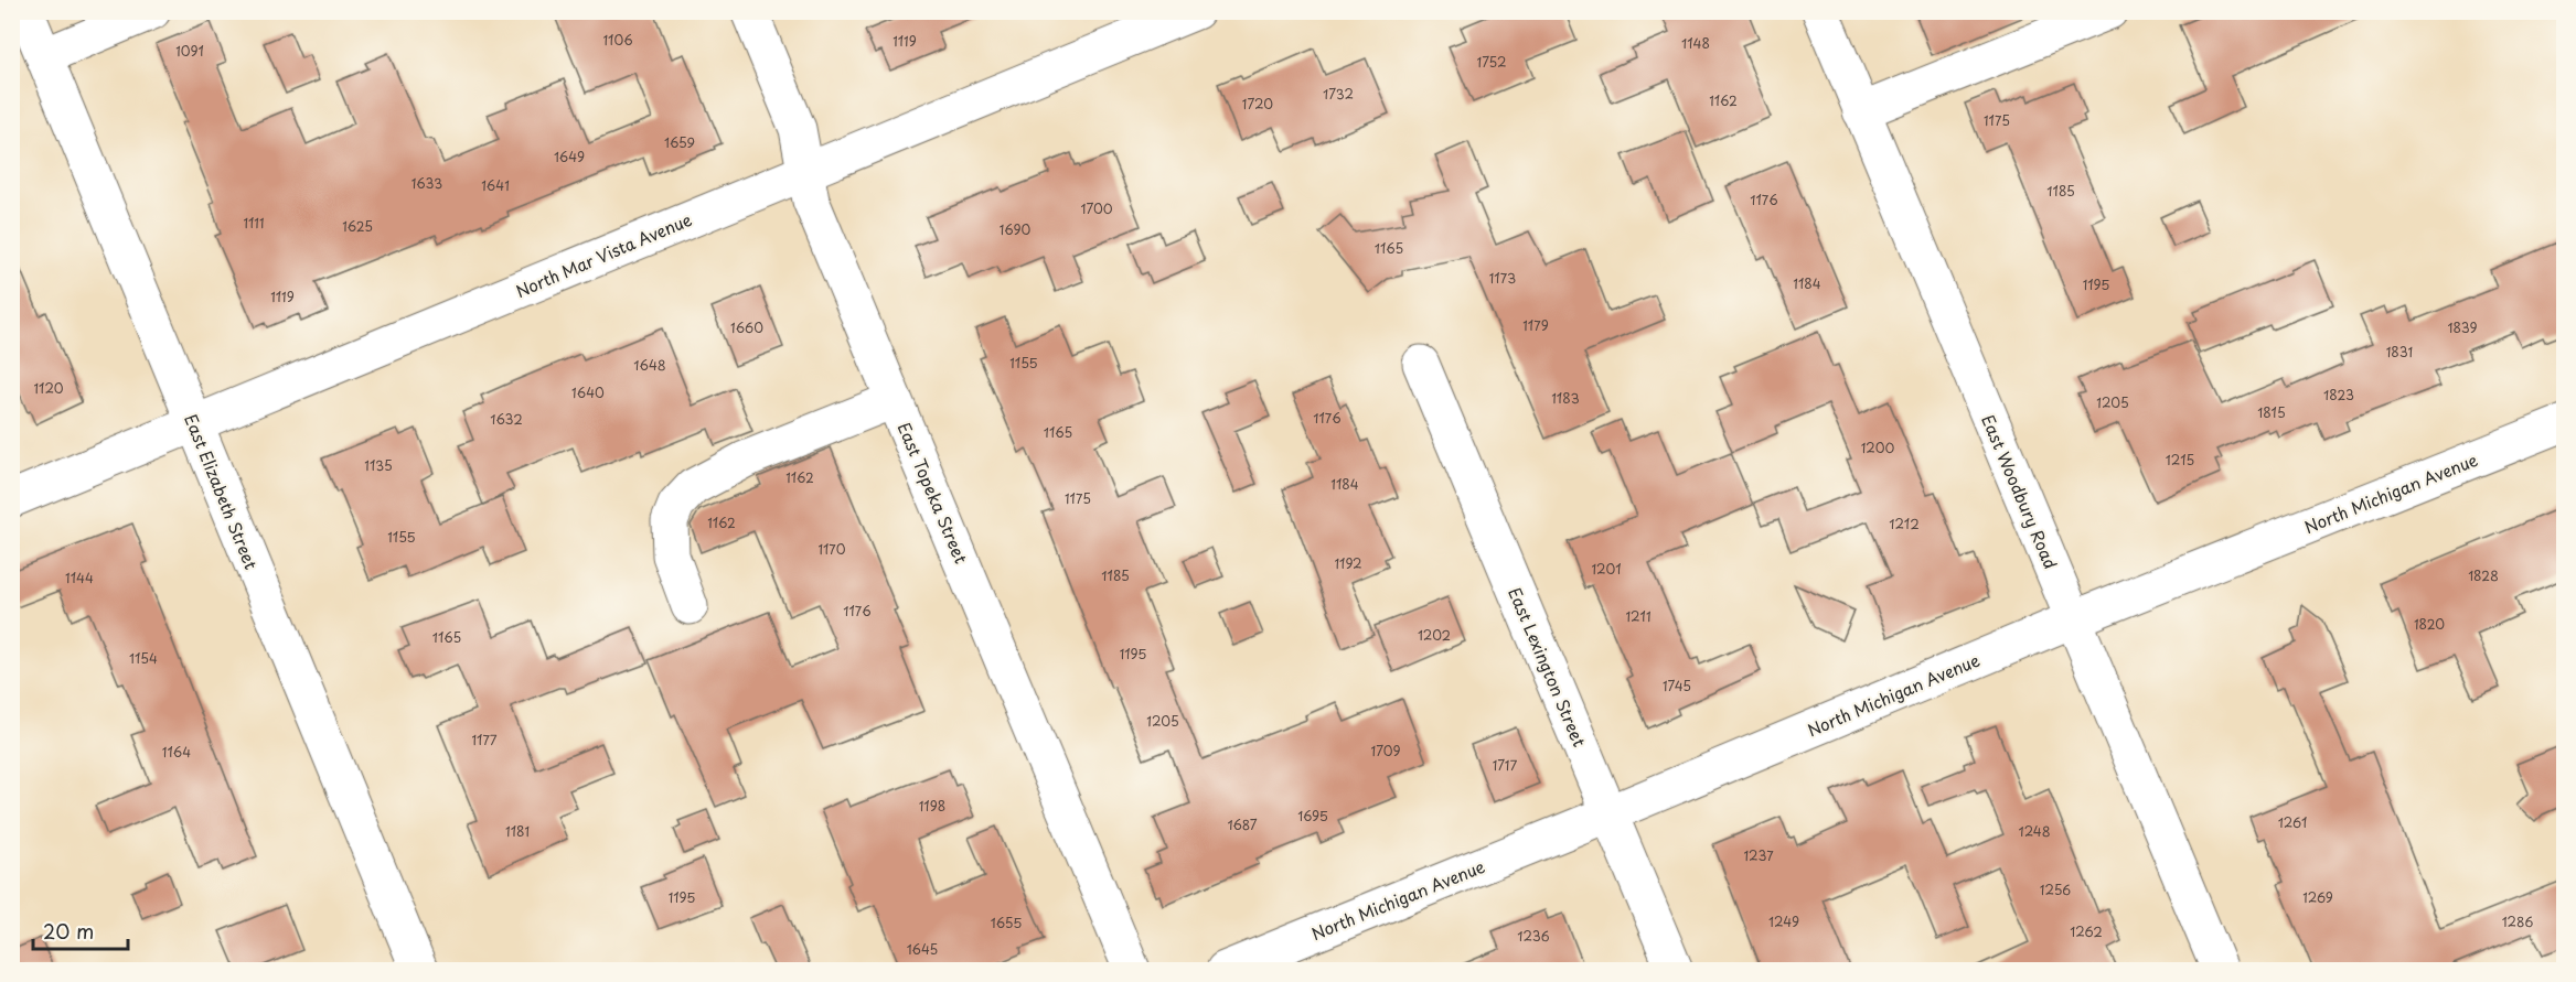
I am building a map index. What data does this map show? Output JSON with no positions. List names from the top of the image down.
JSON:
{
  "streets": {
    "street": [
      "North Mar Vista Avenue",
      "East Elizabeth Street",
      "East Woodbury Road",
      "East Topeka Street",
      "North Michigan Avenue",
      "East Lexington Street"
    ]
  },
  "crossings": [
    ["North Mar Vista Avenue", "East Elizabeth Street"],
    ["North Mar Vista Avenue", "East Topeka Street"],
    ["East Woodbury Road", "North Michigan Avenue"],
    ["North Michigan Avenue", "East Lexington Street"]
  ],
  "house_numbers": [
    "1106",
    "1119",
    "1148",
    "1091",
    "1752",
    "1732",
    "1162",
    "1720",
    "1175",
    "1659",
    "1649",
    "1633",
    "1641",
    "1185",
    "1176",
    "1700",
    "1111",
    "1625",
    "1690",
    "1165",
    "1173",
    "1184",
    "1195",
    "1119",
    "1179",
    "1660",
    "1839",
    "1831",
    "1155",
    "1648",
    "1120",
    "1640",
    "1823",
    "1183",
    "1205",
    "1815",
    "1176",
    "1632",
    "1165",
    "1200",
    "1215",
    "1135",
    "1162",
    "1184",
    "1175",
    "1162",
    "1212",
    "1155",
    "1170",
    "1192",
    "1201",
    "1185",
    "1828",
    "1144",
    "1176",
    "1211",
    "1820",
    "1202",
    "1165",
    "1195",
    "1154",
    "1745",
    "1205",
    "1177",
    "1709",
    "1164",
    "1717",
    "1198",
    "1695",
    "1261",
    "1687",
    "1181",
    "1248",
    "1237",
    "1256",
    "1195",
    "1269",
    "1249",
    "1286",
    "1655",
    "1262",
    "1236",
    "1645"
  ],
  "scale_bar": "20 m"
}
